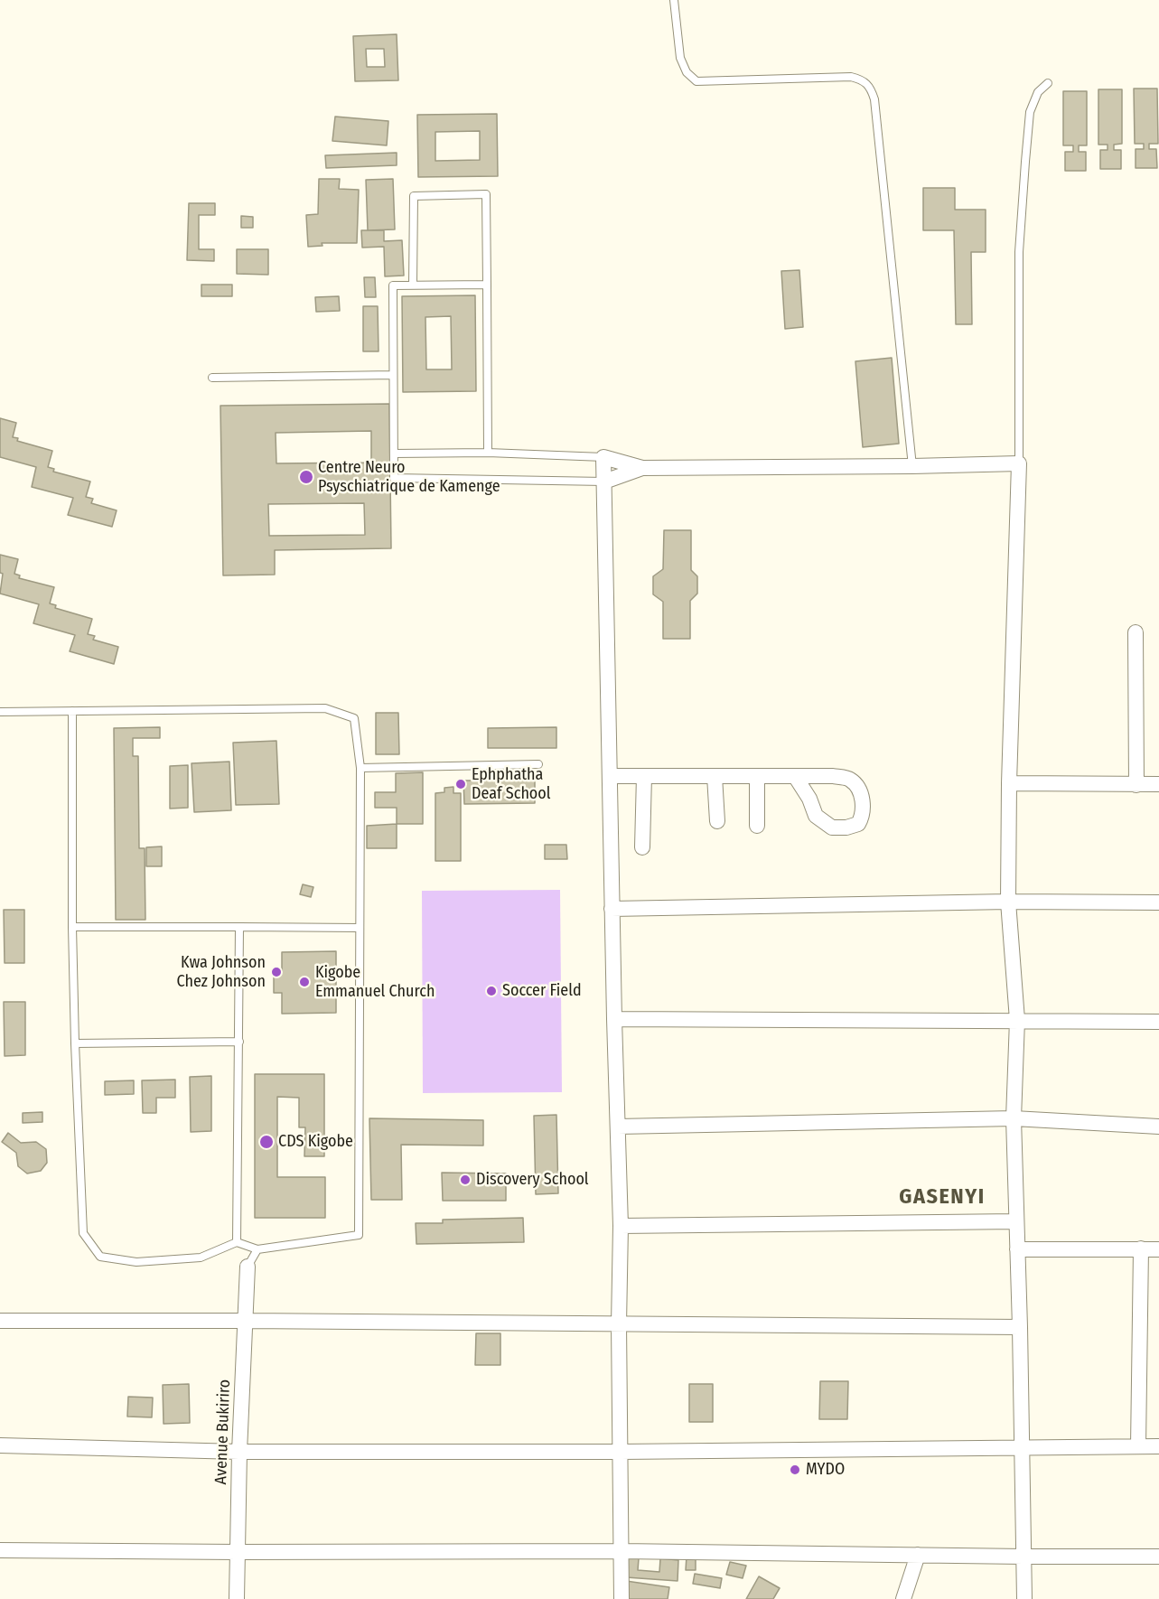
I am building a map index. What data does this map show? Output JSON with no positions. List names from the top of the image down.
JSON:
{
  "streets": {
    "street": ["Avenue Bukiriro"]
  },
  "districts": ["GASENYI"],
  "places": [
    "Centre Neuro Psyschiatrique de Kamenge",
    "Ephphatha Deaf School",
    "Kwa Johnson Chez Johnson",
    "Kigobe Emmanuel Church",
    "Soccer Field",
    "CDS Kigobe",
    "Discovery School",
    "MYDO"
  ]
}
